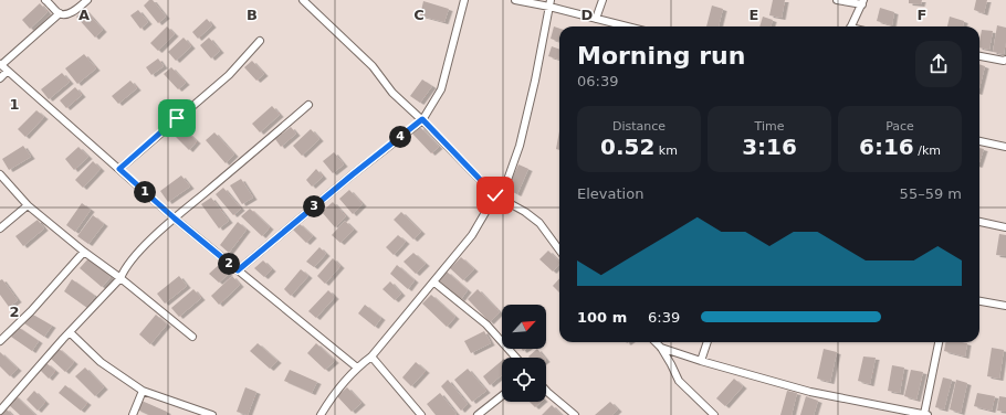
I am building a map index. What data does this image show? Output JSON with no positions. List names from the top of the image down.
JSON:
{
  "north": "top right",
  "page": {
    "heading": ["Morning run", "06:39"],
    "stats": [
      ["Distance", "0.52 km"],
      ["Time", "3:16"],
      ["Pace", "6:16 /km"]
    ],
    "pins": [
      "4",
      "1",
      "3",
      "2"
    ],
    "chart": ["Elevation", "55–59 m"],
    "list": [
      {
        "name": "100 m",
        "note": "6:39"
      }
    ]
  },
  "grid": {
    "columns": [
      "A",
      "B",
      "C",
      "D",
      "E",
      "F"
    ],
    "rows": ["1", "2"]
  }
}
